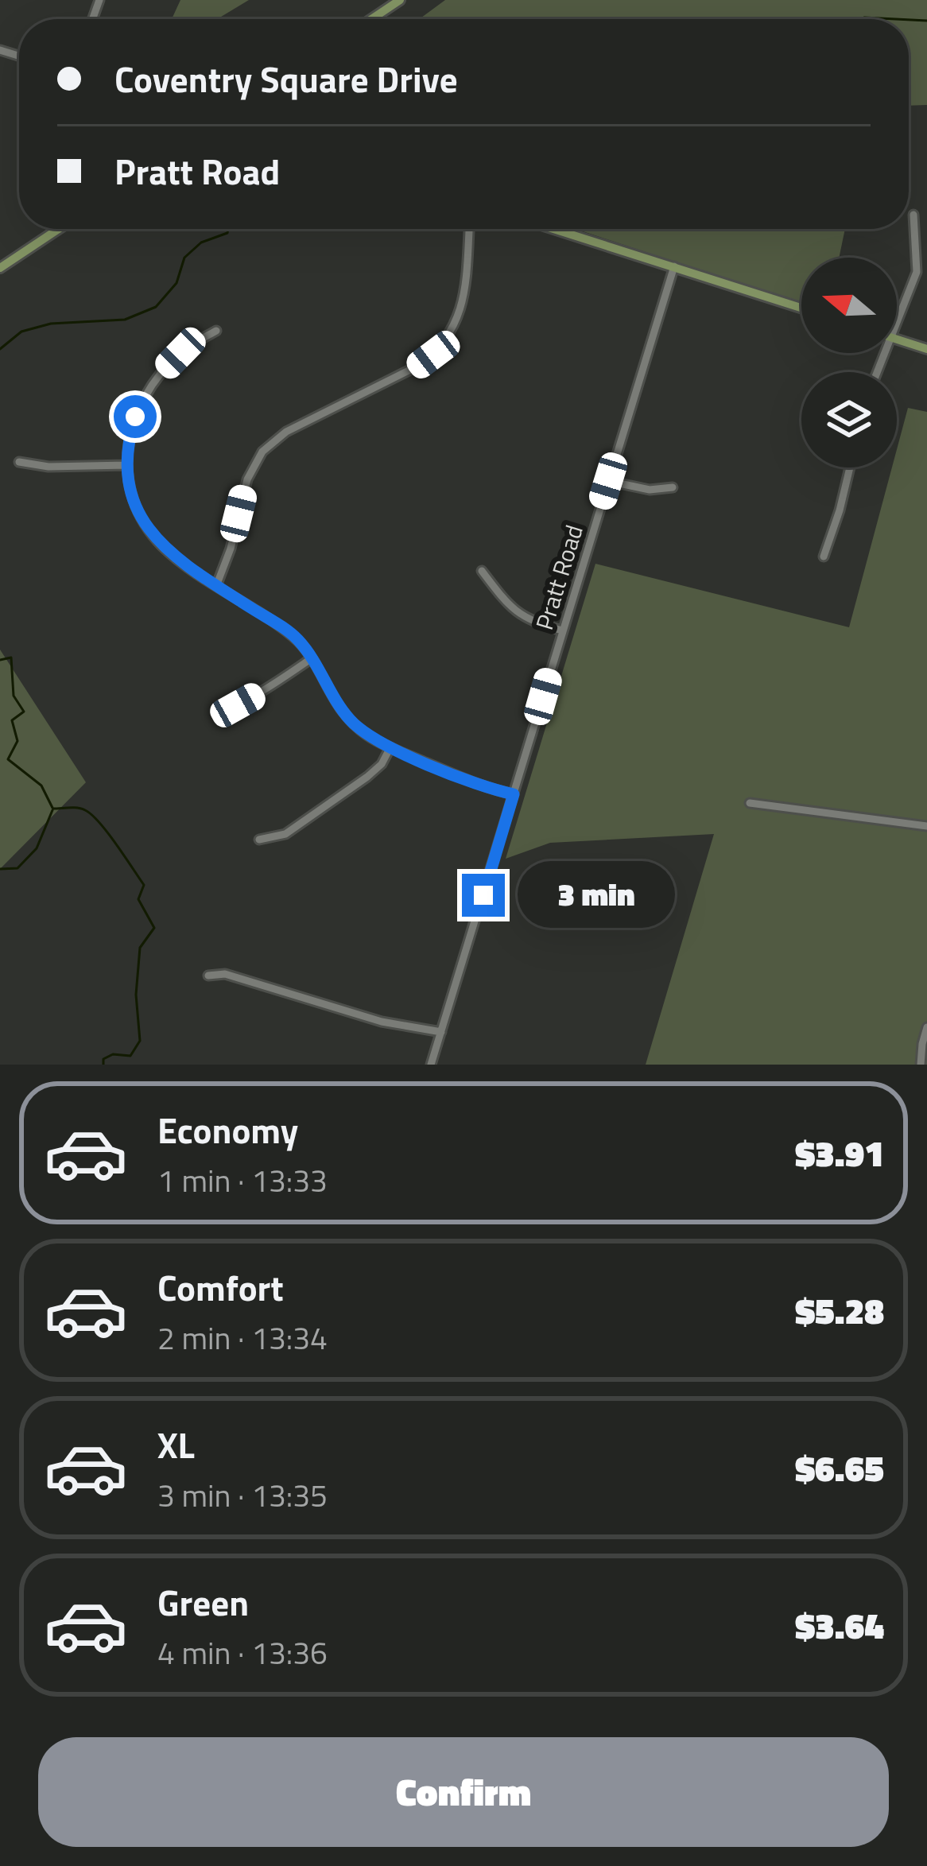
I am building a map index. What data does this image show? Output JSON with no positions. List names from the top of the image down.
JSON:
{
  "streets": {
    "street": ["Pratt Road"]
  },
  "north": "left",
  "page": {
    "banner": ["Coventry Square Drive", "Pratt Road"],
    "bubble": "3 min",
    "list": [
      {
        "name": "Economy",
        "note": "1 min · 13:33",
        "value": "$3.91"
      },
      {
        "name": "Comfort",
        "note": "2 min · 13:34",
        "value": "$5.28"
      },
      {
        "name": "XL",
        "note": "3 min · 13:35",
        "value": "$6.65"
      },
      {
        "name": "Green",
        "note": "4 min · 13:36",
        "value": "$3.64"
      }
    ],
    "buttons": "Confirm"
  }
}
